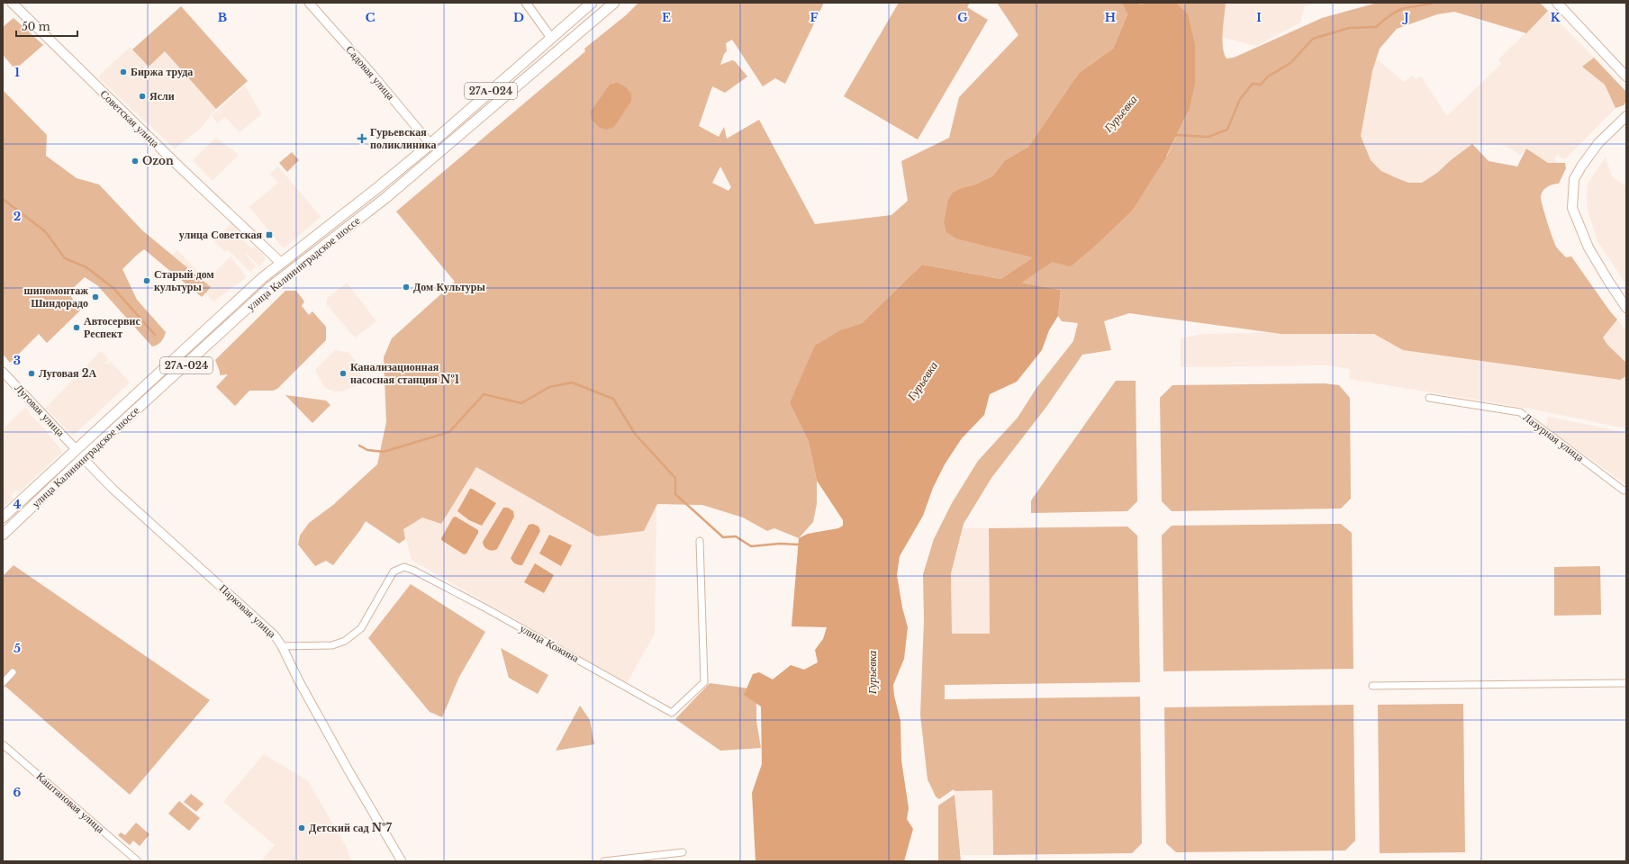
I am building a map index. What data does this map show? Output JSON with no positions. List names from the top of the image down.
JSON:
{
  "streets": {
    "main road": ["27А-024", "Советская улица", "улица Калининградское шоссе"],
    "street": [
      "Садовая улица",
      "Луговая улица",
      "Лазурная улица",
      "Парковая улица",
      "улица Кожина",
      "Каштановая улица"
    ]
  },
  "crossings": [
    ["Садовая улица", "27А-024"],
    ["27А-024", "Советская улица"],
    ["27А-024", "улица Калининградское шоссе"],
    ["Советская улица", "улица Калининградское шоссе"],
    ["улица Калининградское шоссе", "Луговая улица"],
    ["улица Калининградское шоссе", "Парковая улица"],
    ["Парковая улица", "улица Кожина"]
  ],
  "water": ["Гурьевка"],
  "places": {
    "other": [
      "Биржа труда",
      "Ясли",
      "Ozon",
      "Старый дом культуры",
      "Дом Культуры",
      "шиномонтаж Шиндорадо",
      "Автосервис Респект",
      "Луговая 2А",
      "Канализационная насосная станция №1",
      "Детский сад №7"
    ],
    "health": ["Гурьевская поликлиника"],
    "transit": ["улица Советская"]
  },
  "scale_bar": "50 m",
  "grid": {
    "columns": [
      "B",
      "C",
      "D",
      "E",
      "F",
      "G",
      "H",
      "I",
      "J",
      "K"
    ],
    "rows": [
      "1",
      "2",
      "3",
      "4",
      "5",
      "6"
    ]
  }
}
